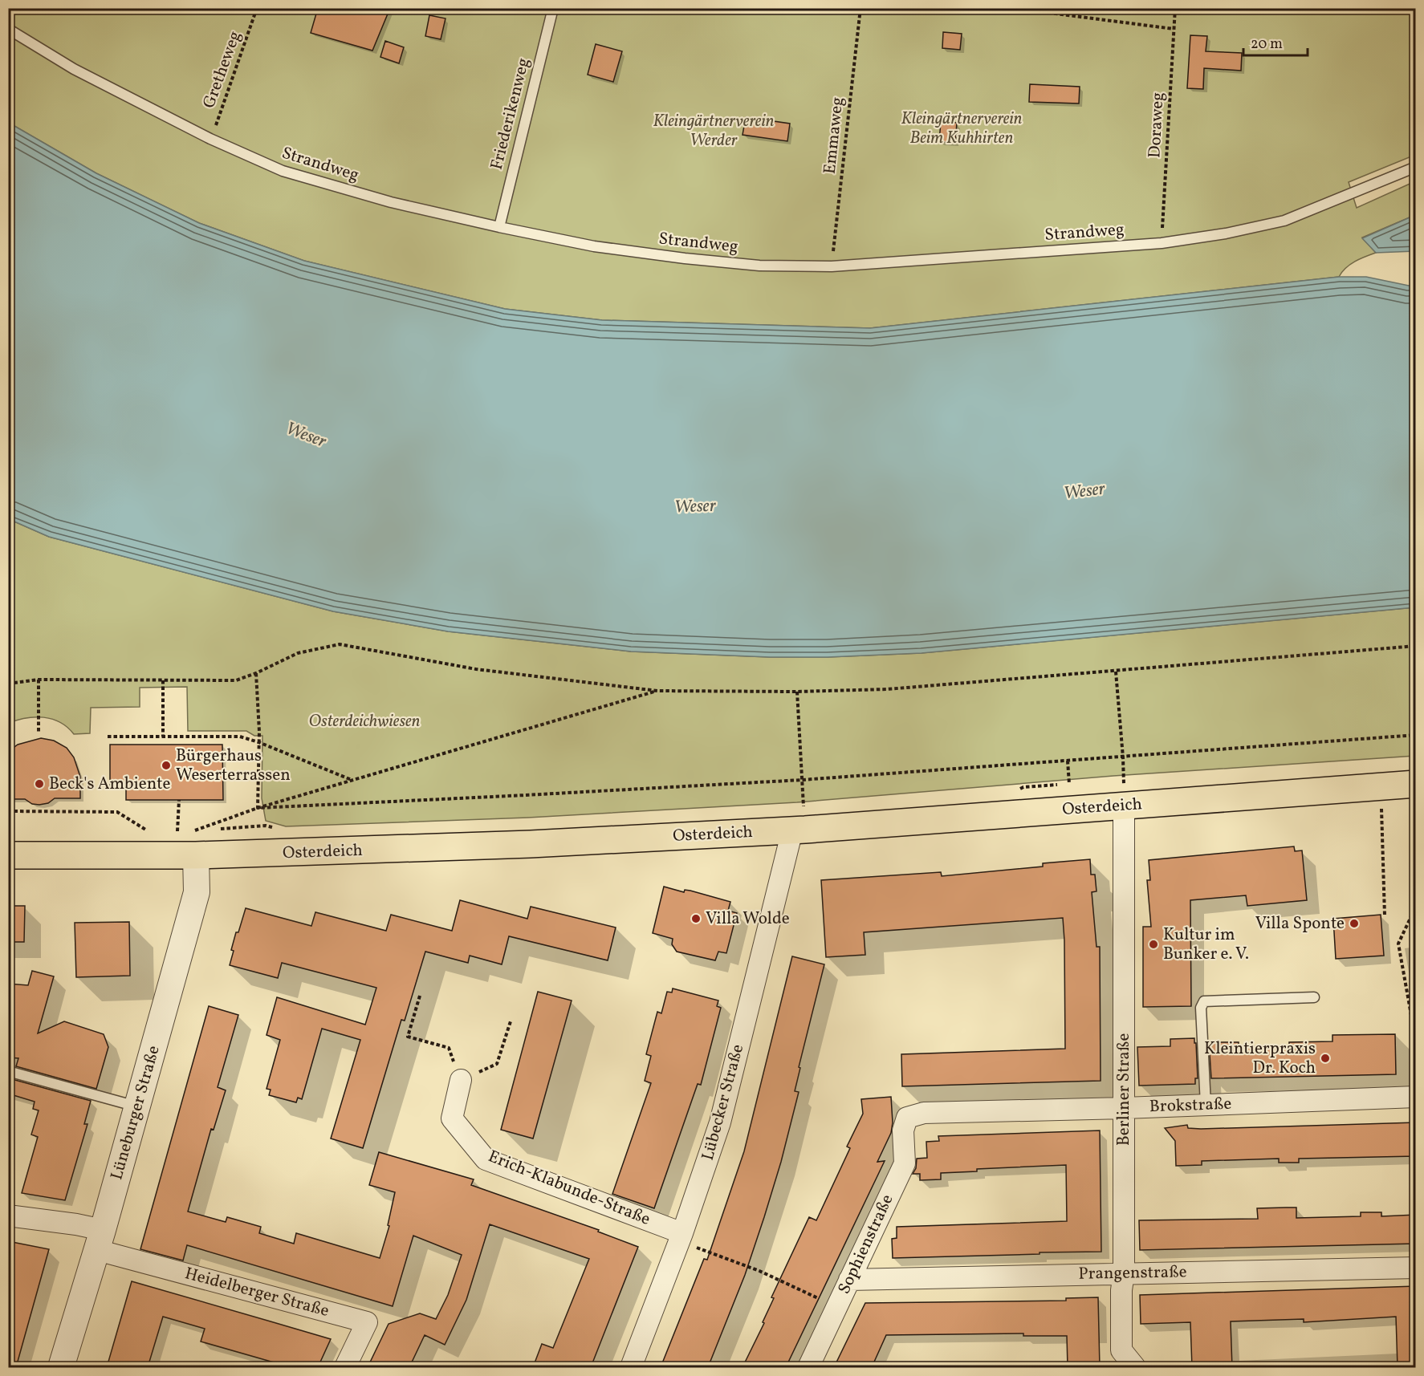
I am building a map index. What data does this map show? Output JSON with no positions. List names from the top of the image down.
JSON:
{
  "streets": {
    "main road": ["Osterdeich"],
    "street": [
      "Berliner Straße",
      "Lübecker Straße",
      "Brokstraße",
      "Lüneburger Straße",
      "Erich-Klabunde-Straße",
      "Sophienstraße",
      "Prangenstraße",
      "Heidelberger Straße"
    ],
    "lane": ["Friederikenweg", "Strandweg"],
    "path": ["Gretheweg", "Doraweg", "Emmaweg"]
  },
  "crossings": [
    ["Gretheweg", "Strandweg"],
    ["Friederikenweg", "Strandweg"],
    ["Doraweg", "Strandweg"],
    ["Emmaweg", "Strandweg"],
    ["Osterdeich", "Berliner Straße"],
    ["Osterdeich", "Lübecker Straße"],
    ["Osterdeich", "Lüneburger Straße"],
    ["Berliner Straße", "Brokstraße"],
    ["Berliner Straße", "Prangenstraße"],
    ["Lübecker Straße", "Erich-Klabunde-Straße"],
    ["Brokstraße", "Sophienstraße"],
    ["Lüneburger Straße", "Heidelberger Straße"],
    ["Sophienstraße", "Prangenstraße"]
  ],
  "water": ["Weser"],
  "parks": ["Kleingärtnerverein Beim Kuhhirten", "Kleingärtnerverein Werder", "Osterdeichwiesen"],
  "places": [
    "Bürgerhaus Weserterrassen",
    "Beck's Ambiente",
    "Villa Wolde",
    "Villa Sponte",
    "Kultur im Bunker e. V.",
    "Kleintierpraxis Dr. Koch"
  ],
  "scale_bar": "20 m"
}
